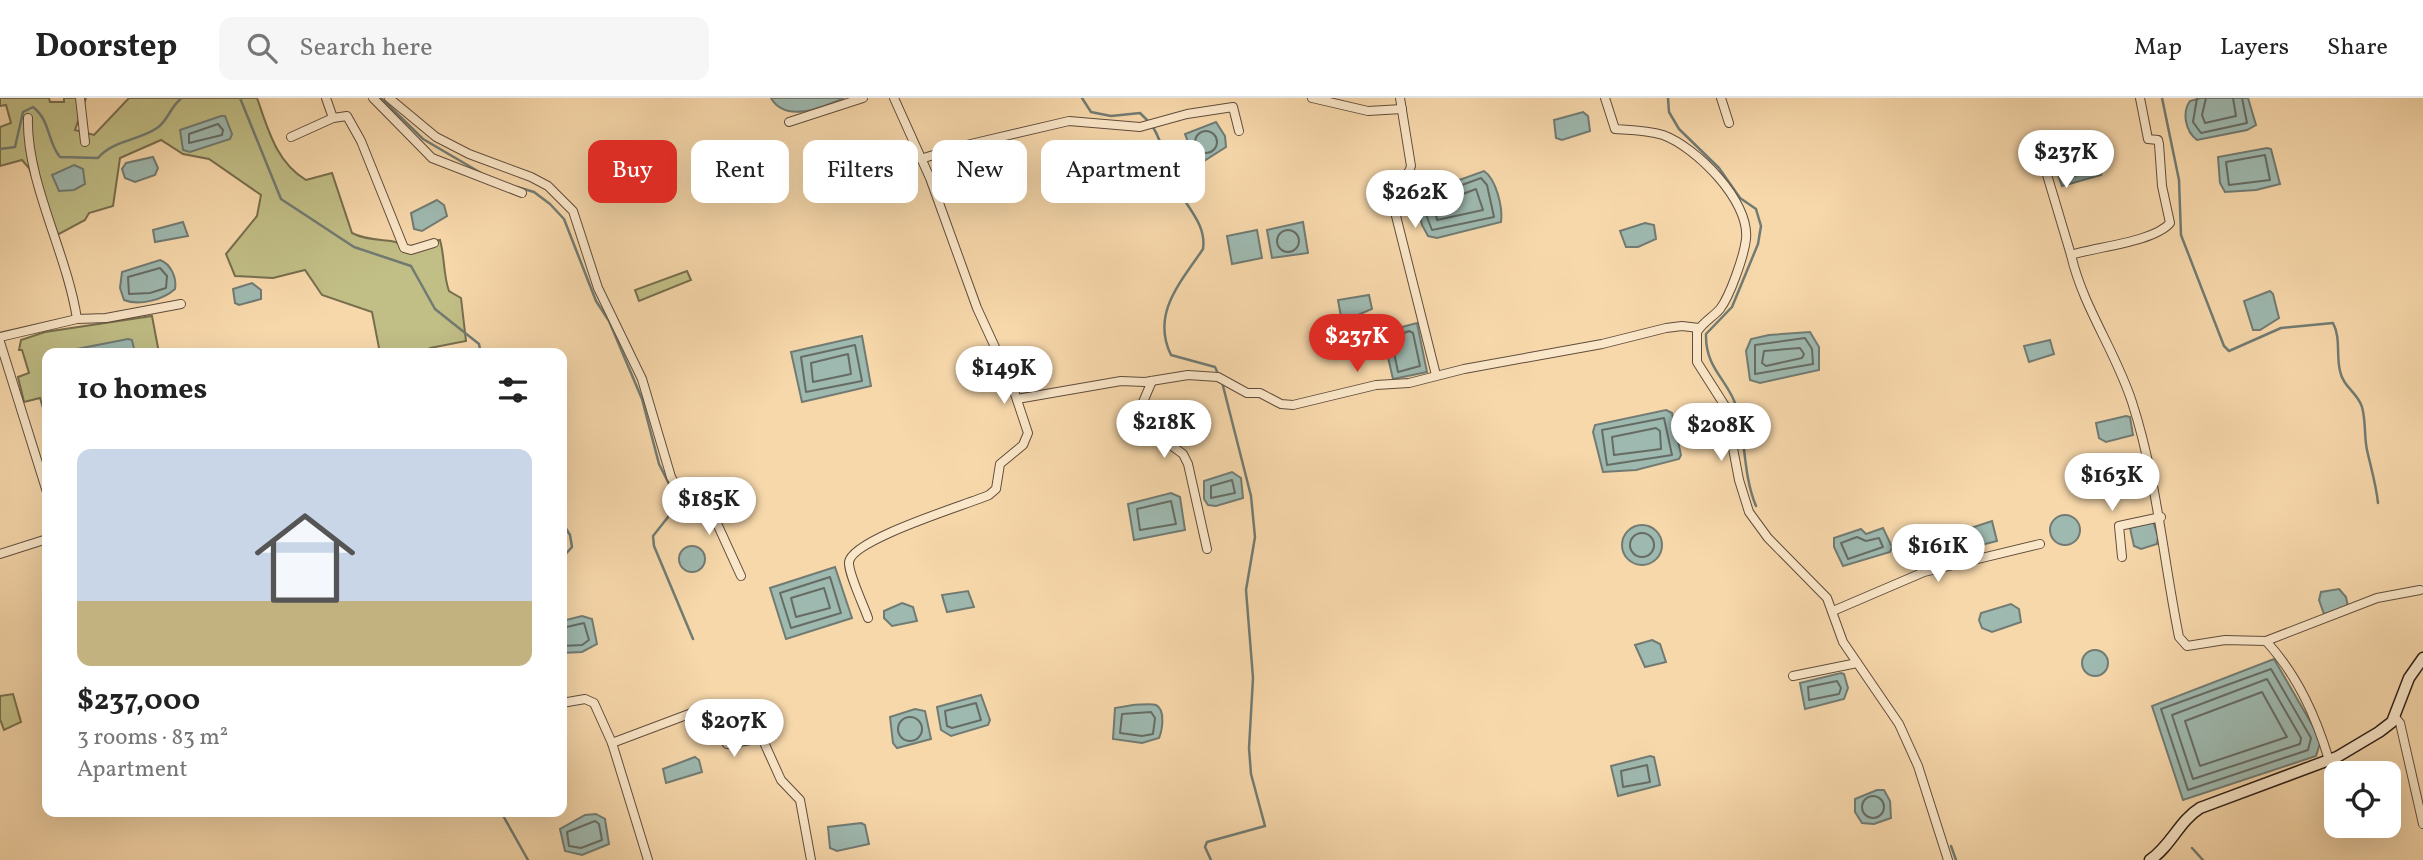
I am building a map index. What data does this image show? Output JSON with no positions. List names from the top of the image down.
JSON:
{
  "page": {
    "header": "Doorstep",
    "search": "Search here",
    "nav": ["Map", "Layers", "Share"],
    "price": [
      "$237K",
      "$262K",
      "$237K",
      "$149K",
      "$218K",
      "$208K",
      "$163K",
      "$185K",
      "$161K",
      "$207K"
    ],
    "chip": [
      "Buy",
      "Rent",
      "Filters",
      "New",
      "Apartment"
    ],
    "heading": "10 homes",
    "list": [
      {
        "name": "$237,000",
        "note": "3 rooms · 83 m² · Apartment"
      }
    ]
  }
}
